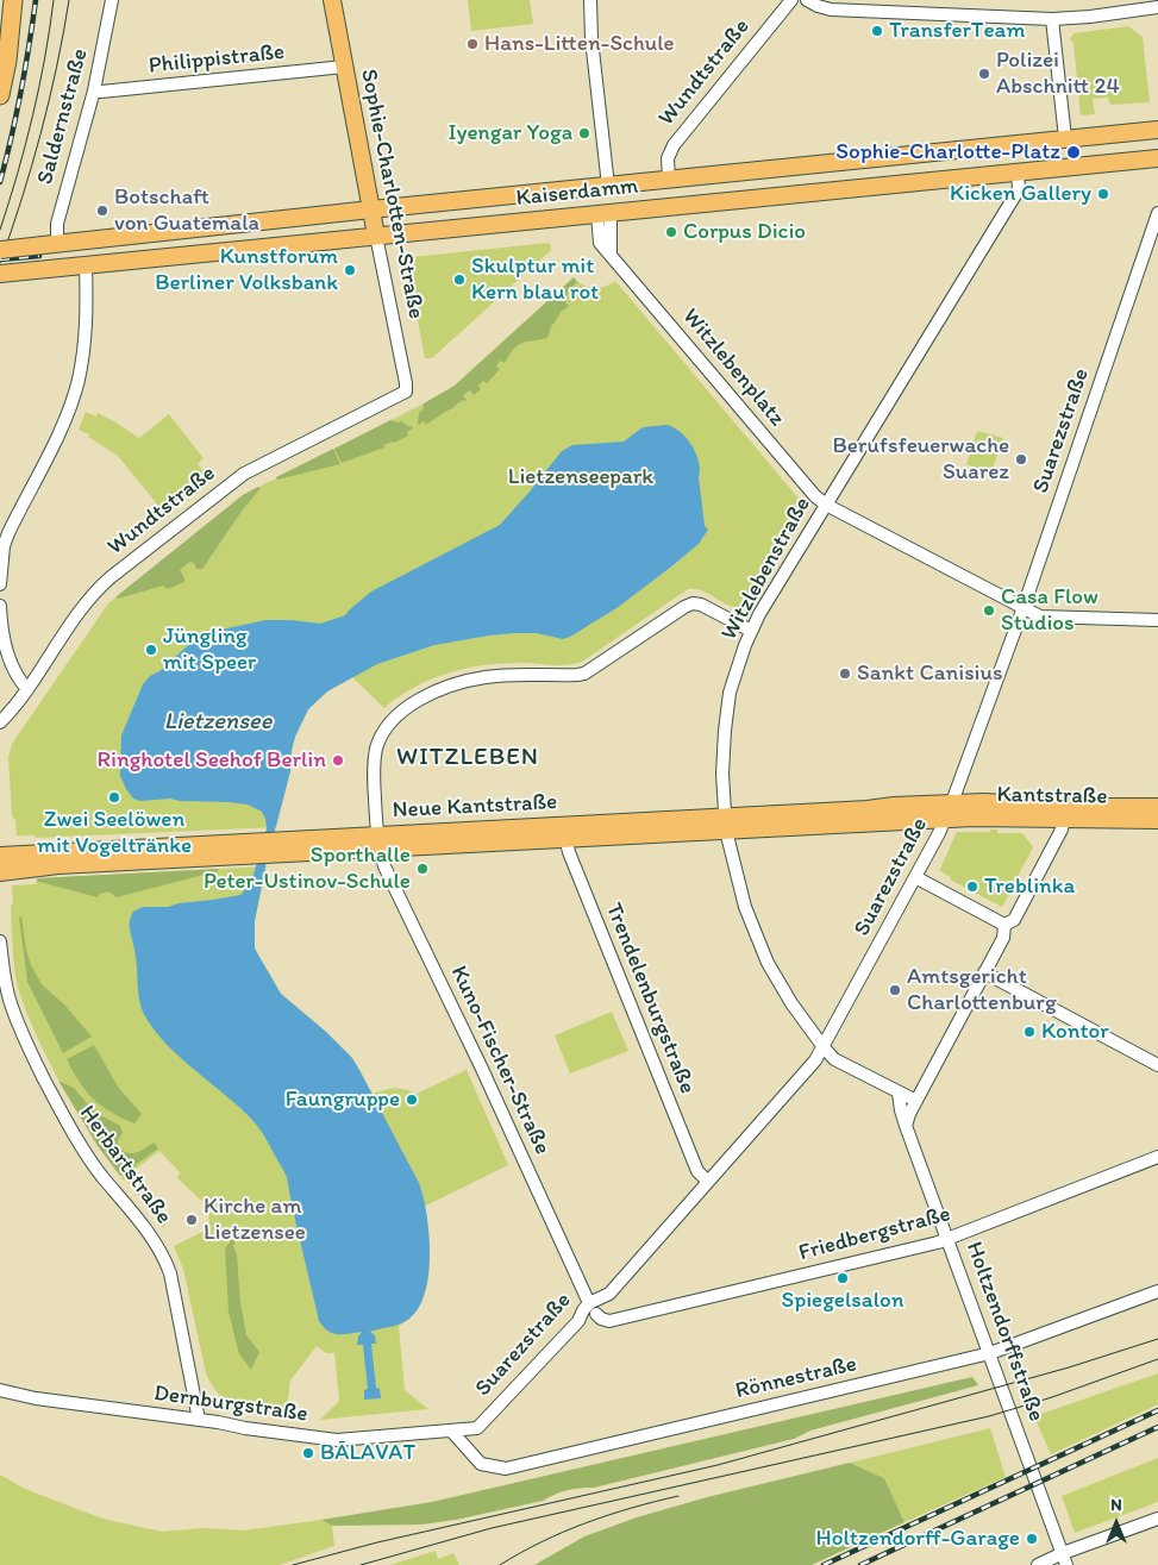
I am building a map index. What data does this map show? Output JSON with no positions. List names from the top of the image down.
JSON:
{
  "streets": {
    "main road": [
      "Kaiserdamm",
      "Sophie-Charlotten-Straße",
      "Kantstraße",
      "Neue Kantstraße"
    ],
    "street": [
      "Philippistraße",
      "Wundtstraße",
      "Saldernstraße",
      "Witzlebenplatz",
      "Suarezstraße",
      "Witzlebenstraße",
      "Trendelenburgstraße",
      "Kuno-Fischer-Straße",
      "Herbartstraße",
      "Friedbergstraße",
      "Holtzendorffstraße",
      "Rönnestraße",
      "Dernburgstraße"
    ]
  },
  "crossings": [
    ["Philippistraße", "Saldernstraße"],
    ["Philippistraße", "Sophie-Charlotten-Straße"],
    ["Wundtstraße", "Kaiserdamm"],
    ["Wundtstraße", "Sophie-Charlotten-Straße"],
    ["Saldernstraße", "Kaiserdamm"],
    ["Kaiserdamm", "Sophie-Charlotten-Straße"],
    ["Kaiserdamm", "Witzlebenplatz"],
    ["Kaiserdamm", "Witzlebenstraße"],
    ["Witzlebenplatz", "Suarezstraße"],
    ["Witzlebenplatz", "Witzlebenstraße"],
    ["Suarezstraße", "Witzlebenstraße"],
    ["Suarezstraße", "Kantstraße"],
    ["Suarezstraße", "Neue Kantstraße"],
    ["Suarezstraße", "Trendelenburgstraße"],
    ["Suarezstraße", "Kuno-Fischer-Straße"],
    ["Suarezstraße", "Friedbergstraße"],
    ["Suarezstraße", "Rönnestraße"],
    ["Suarezstraße", "Dernburgstraße"],
    ["Witzlebenstraße", "Neue Kantstraße"],
    ["Witzlebenstraße", "Kuno-Fischer-Straße"],
    ["Witzlebenstraße", "Holtzendorffstraße"],
    ["Kantstraße", "Neue Kantstraße"],
    ["Neue Kantstraße", "Trendelenburgstraße"],
    ["Neue Kantstraße", "Kuno-Fischer-Straße"],
    ["Kuno-Fischer-Straße", "Friedbergstraße"],
    ["Herbartstraße", "Dernburgstraße"],
    ["Friedbergstraße", "Holtzendorffstraße"],
    ["Holtzendorffstraße", "Rönnestraße"],
    ["Rönnestraße", "Dernburgstraße"]
  ],
  "districts": ["WITZLEBEN"],
  "water": ["Lietzensee"],
  "parks": ["Lietzenseepark"],
  "places": [
    "TransferTeam",
    "Hans-Litten-Schule",
    "Polizei Abschnitt 24",
    "Iyengar Yoga",
    "Sophie-Charlotte-Platz",
    "Kicken Gallery",
    "Botschaft von Guatemala",
    "Corpus Dicio",
    "Kunstforum Berliner Volksbank",
    "Skulptur mit Kern blau rot",
    "Berufsfeuerwache Suarez",
    "Casa Flow Studios",
    "Jüngling mit Speer",
    "Sankt Canisius",
    "Ringhotel Seehof Berlin",
    "Zwei Seelöwen mit Vogeltränke",
    "Sporthalle Peter-Ustinov-Schule",
    "Treblinka",
    "Amtsgericht Charlottenburg",
    "Kontor",
    "Faungruppe",
    "Kirche am Lietzensee",
    "Spiegelsalon",
    "BĀLAVAT",
    "Holtzendorff-Garage"
  ],
  "north": "top"
}
